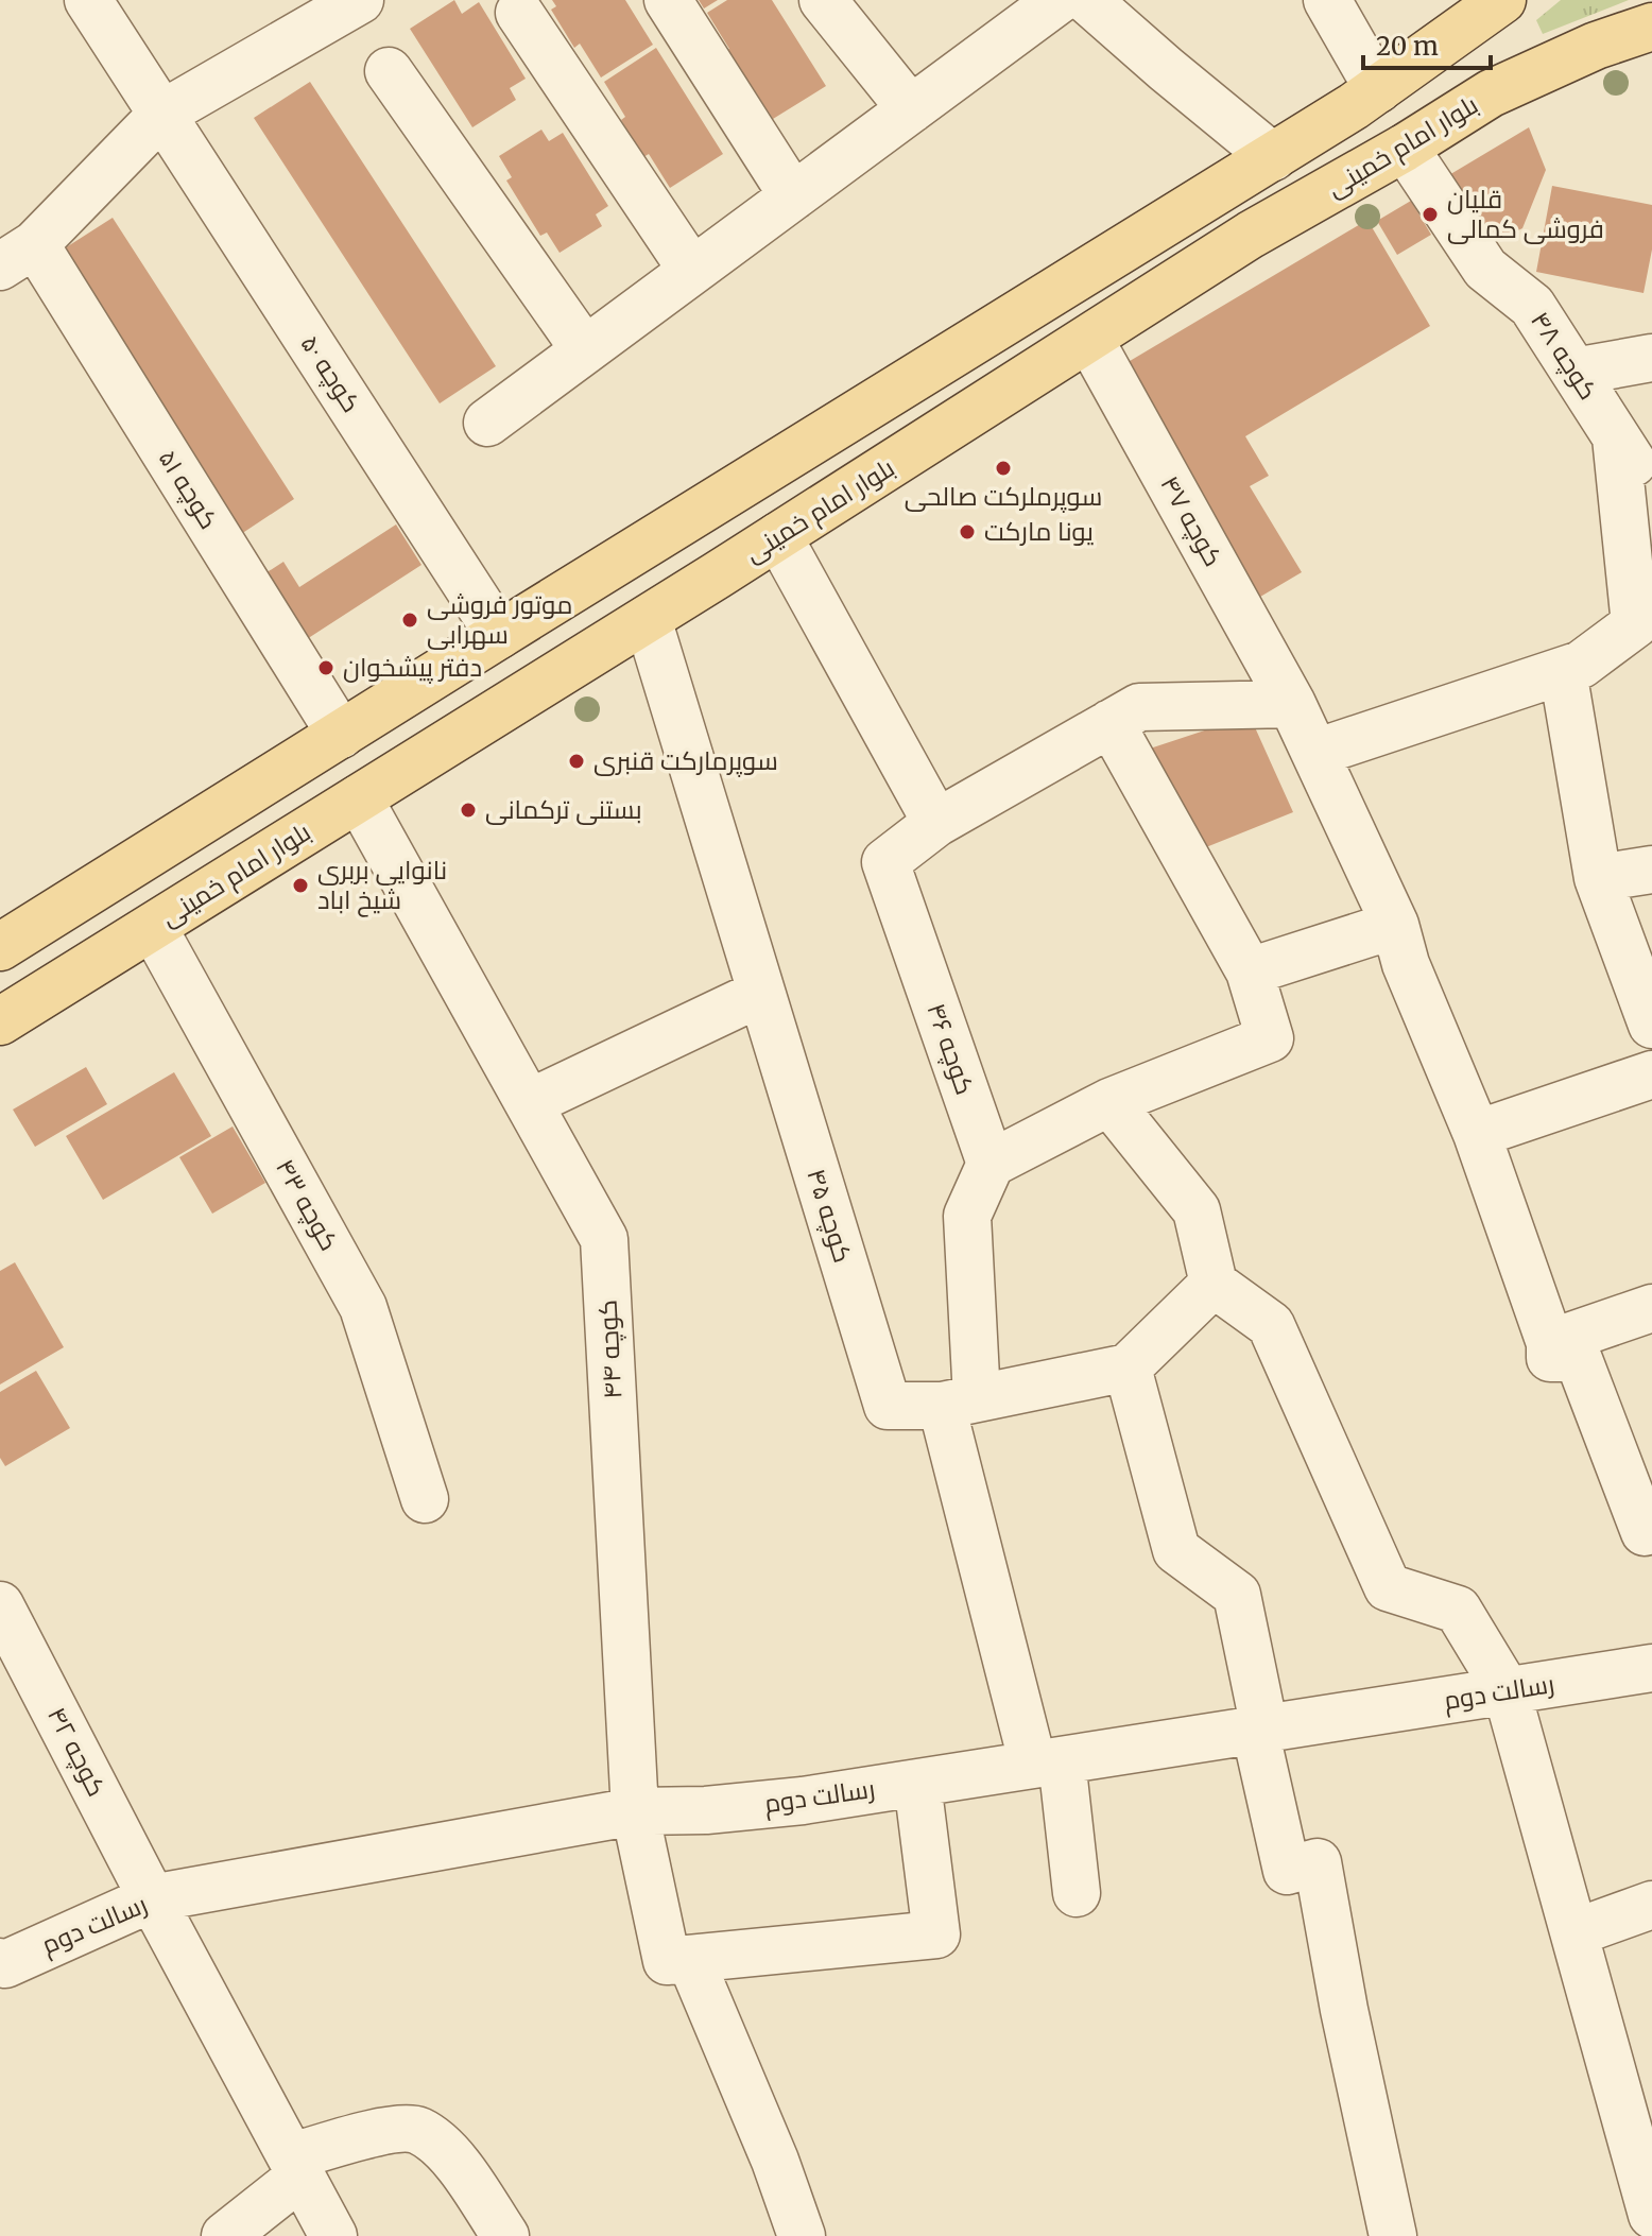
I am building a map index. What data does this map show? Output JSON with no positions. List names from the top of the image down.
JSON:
{
  "streets": {
    "main road": ["بلوار امام خمینی"],
    "street": [
      "کوچه ۴۸",
      "کوچه ۵۰",
      "کوچه ۵۱",
      "کوچه ۴۷",
      "کوچه ۴۶",
      "کوچه ۴۳",
      "کوچه ۴۵",
      "کوچه ۴۴",
      "رسالت دوم",
      "کوچه ۴۲"
    ]
  },
  "crossings": [
    ["بلوار امام خمینی", "کوچه ۴۸"],
    ["بلوار امام خمینی", "کوچه ۴۷"],
    ["بلوار امام خمینی", "کوچه ۴۳"],
    ["بلوار امام خمینی", "کوچه ۴۵"],
    ["بلوار امام خمینی", "کوچه ۴۴"],
    ["کوچه ۴۴", "رسالت دوم"],
    ["رسالت دوم", "کوچه ۴۲"]
  ],
  "places": [
    "قلیان فروشی کمالی",
    "سوپرملرکت صالحی",
    "یونا مارکت",
    "موتور فروشی سهرابی",
    "دفتر پیشخوان",
    "سوپرمارکت قنبری",
    "بستنی ترکمانی",
    "نانوایی بربری شیخ اباد"
  ],
  "scale_bar": "20 m"
}
